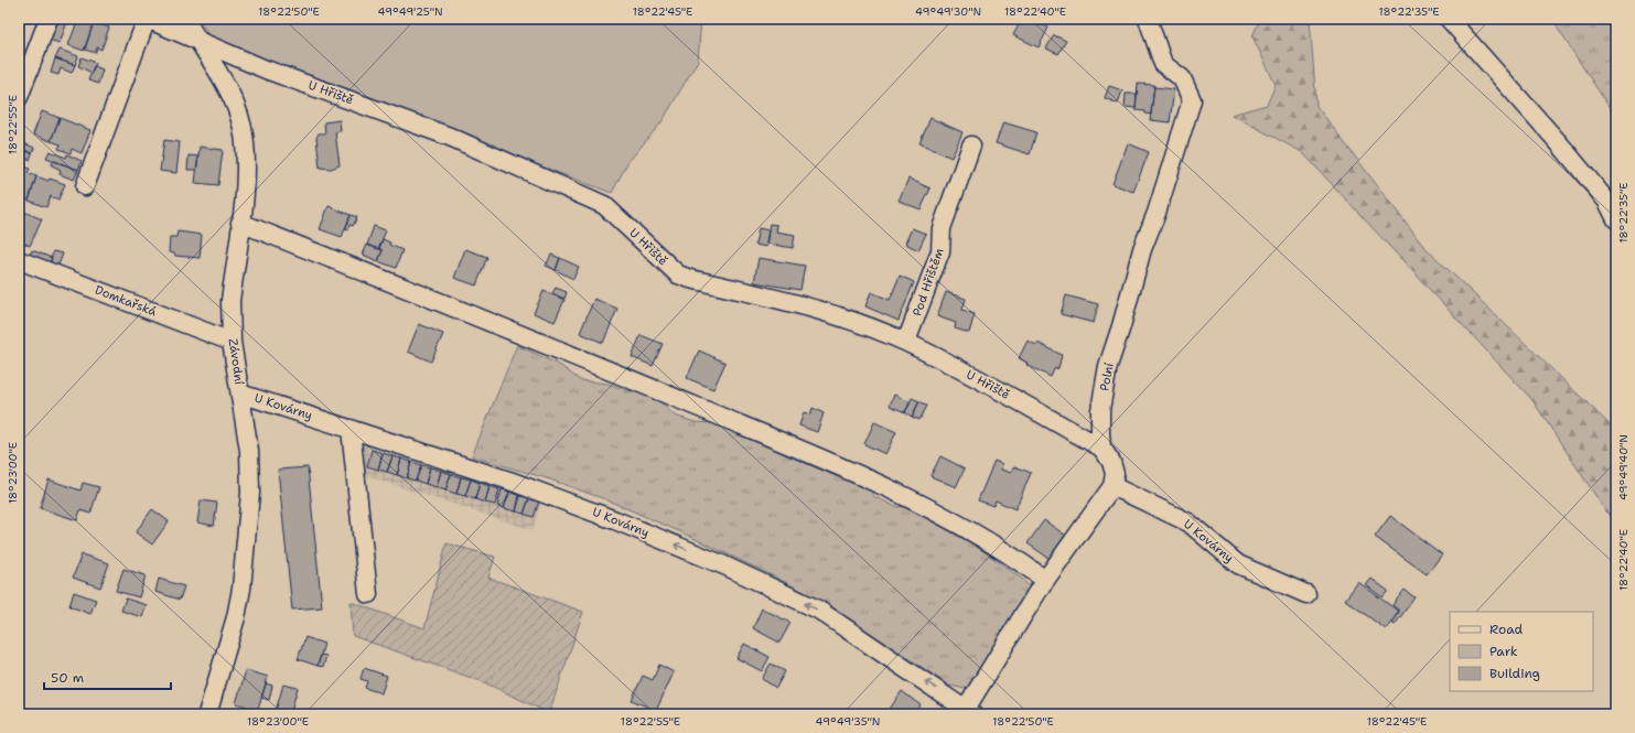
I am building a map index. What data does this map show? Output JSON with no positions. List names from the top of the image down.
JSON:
{
  "streets": {
    "street": [
      "U Hřiště",
      "Pod Hřištěm",
      "Domkařská",
      "Závodní",
      "Polní",
      "U Kovárny"
    ]
  },
  "crossings": [
    ["U Hřiště", "Pod Hřištěm"],
    ["U Hřiště", "Závodní"],
    ["U Hřiště", "Polní"],
    ["Domkařská", "Závodní"],
    ["Závodní", "U Kovárny"],
    ["Polní", "U Kovárny"]
  ],
  "legend": ["Road", "Park", "Building"],
  "scale_bar": "50 m",
  "coordinates": [
    "18°22'50\"E",
    "49°49'25\"N",
    "18°22'45\"E",
    "49°49'30\"N",
    "18°22'40\"E",
    "18°22'35\"E",
    "18°22'55\"E",
    "49°49'40\"N",
    "18°23'00\"E",
    "49°49'35\"N"
  ]
}
